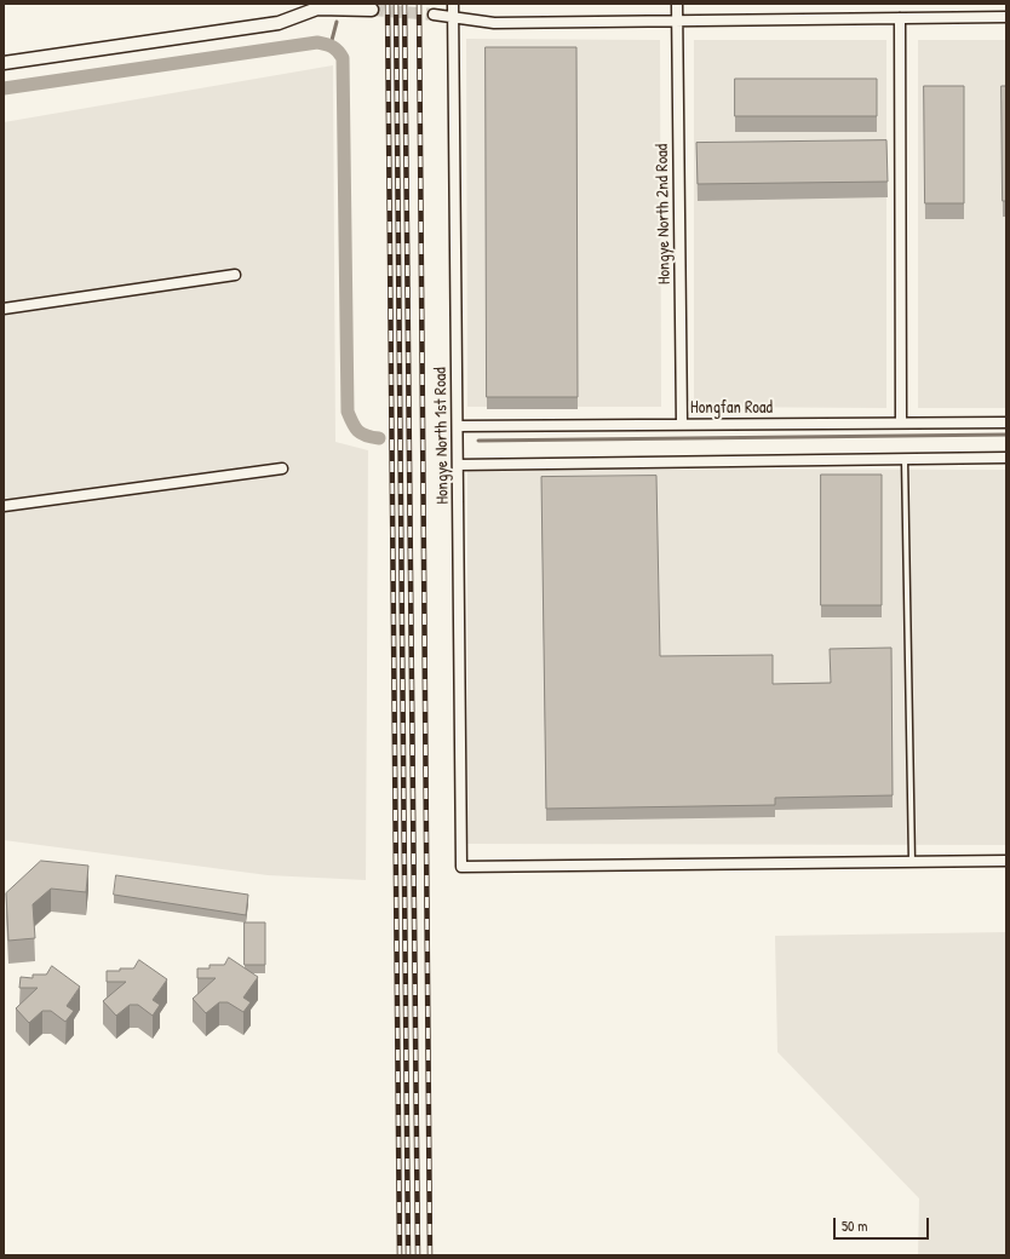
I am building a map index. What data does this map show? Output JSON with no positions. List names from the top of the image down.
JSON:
{
  "streets": {
    "street": ["Hongye North 2nd Road", "Hongfan Road", "Hongye North 1st Road"]
  },
  "crossings": [
    ["Hongye North 2nd Road", "Hongfan Road"],
    ["Hongfan Road", "Hongye North 1st Road"]
  ],
  "scale_bar": "50 m"
}
